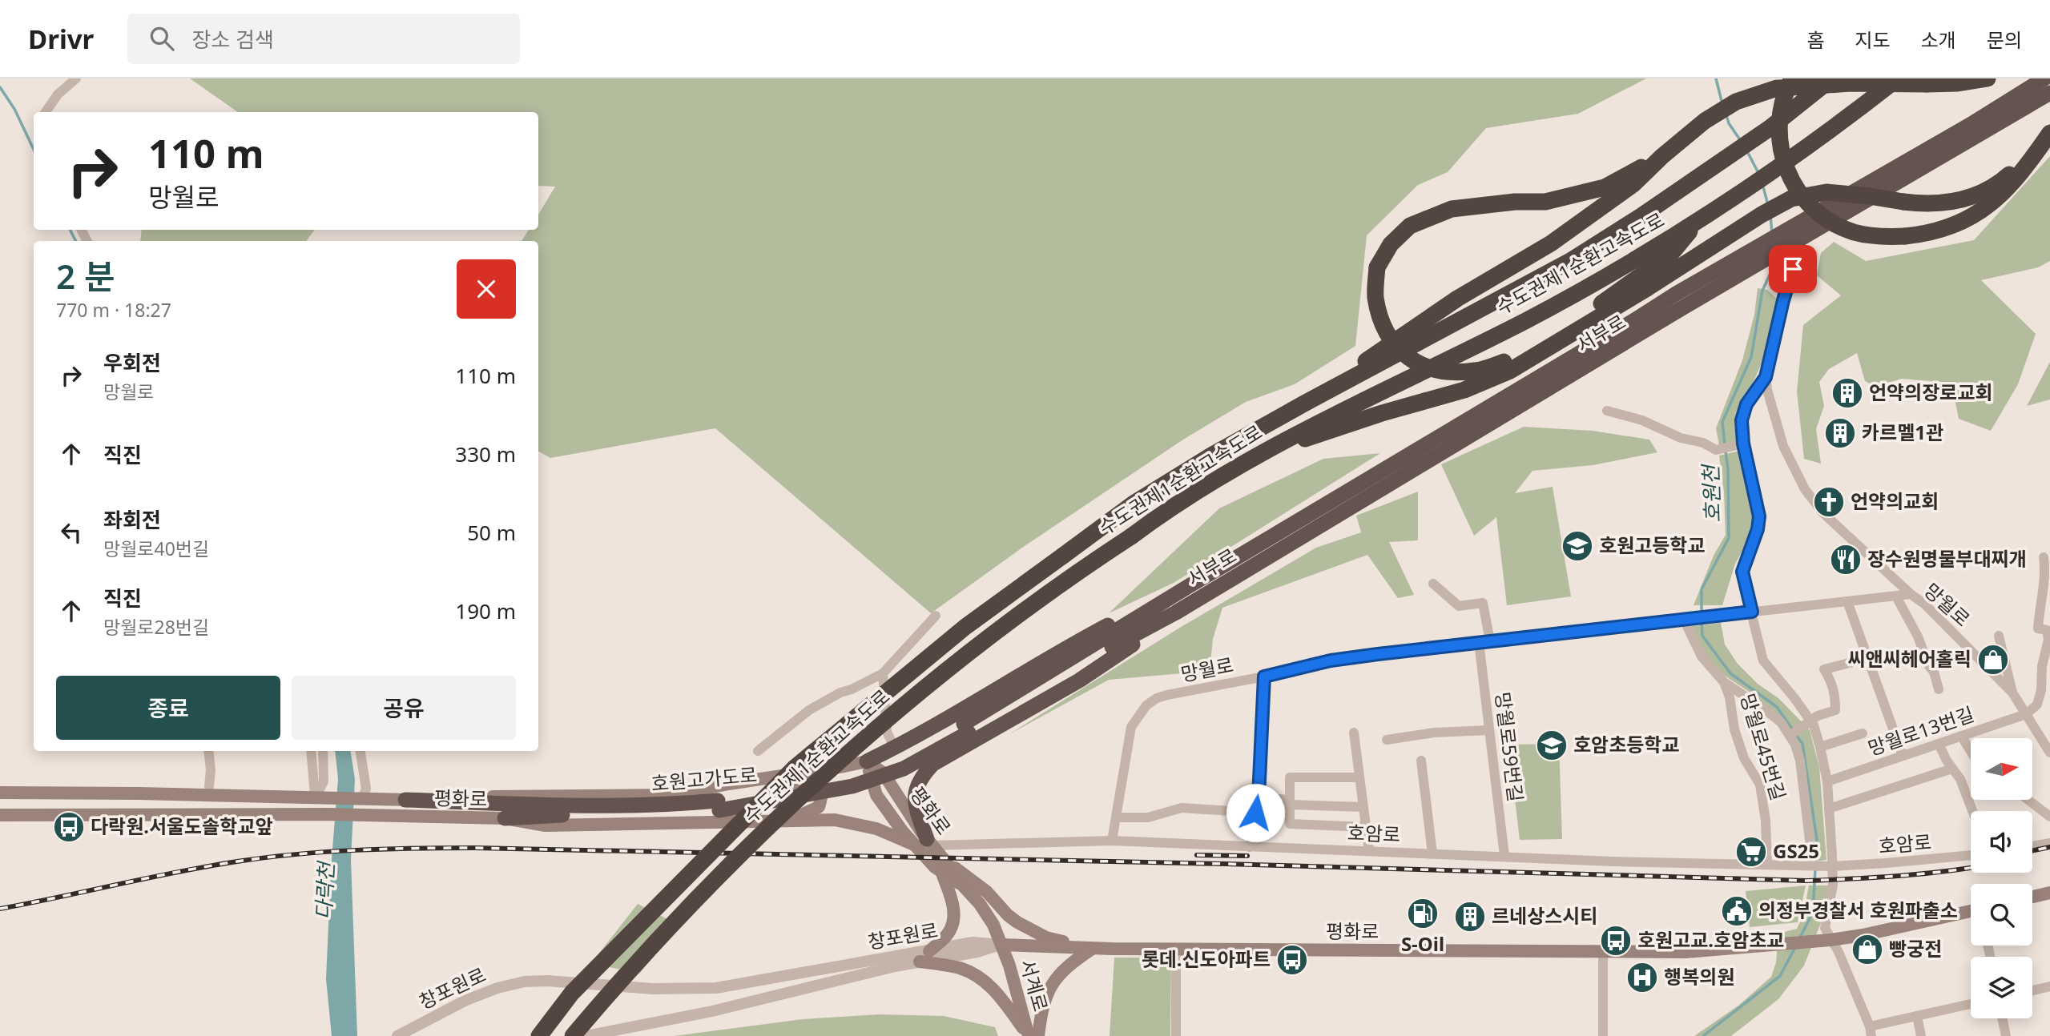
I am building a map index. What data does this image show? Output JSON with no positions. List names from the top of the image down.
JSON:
{
  "streets": {
    "highway": ["수도권제1순환고속도로", "서부로", "호원고가도로"],
    "main road": ["평화로", "서계로"],
    "street": [
      "망월로",
      "망월로13번길",
      "망월로59번길",
      "망월로45번길",
      "호암로",
      "창포원로"
    ]
  },
  "crossings": [
    ["서부로", "호원고가도로"],
    ["망월로", "망월로13번길"],
    ["망월로", "망월로59번길"],
    ["망월로", "망월로45번길"],
    ["망월로", "호암로"],
    ["망월로59번길", "호암로"],
    ["망월로45번길", "호암로"],
    ["호원고가도로", "평화로"],
    ["평화로", "호암로"],
    ["평화로", "창포원로"],
    ["평화로", "서계로"],
    ["창포원로", "서계로"]
  ],
  "water": ["호원천", "다락천"],
  "places": {
    "building": ["언약의장로교회", "카르멜1관", "르네상스시티"],
    "church": ["언약의교회"],
    "school or university": ["호원고등학교", "호암초등학교"],
    "restaurant": ["장수원명물부대찌개"],
    "shop": ["씨앤씨헤어홀릭", "빵궁전"],
    "bus stop": ["다락원.서울도솔학교앞", "호원고교.호암초교", "롯데.신도아파트"],
    "supermarket": ["GS25"],
    "public building": ["의정부경찰서 호원파출소"],
    "fuel station": ["S-Oil"],
    "hospital": ["행복의원"]
  },
  "north": "right",
  "page": {
    "header": "Drivr",
    "search": "장소 검색",
    "nav": [
      "홈",
      "지도",
      "소개",
      "문의"
    ],
    "turn": ["110 m", "망월로"],
    "heading": ["2 분", "770 m · 18:27"],
    "list": [
      {
        "name": "우회전",
        "note": "망월로",
        "value": "110 m"
      },
      {
        "name": "직진",
        "value": "330 m"
      },
      {
        "name": "좌회전",
        "note": "망월로40번길",
        "value": "50 m"
      },
      {
        "name": "직진",
        "note": "망월로28번길",
        "value": "190 m"
      }
    ],
    "buttons": ["종료", "공유"]
  }
}
